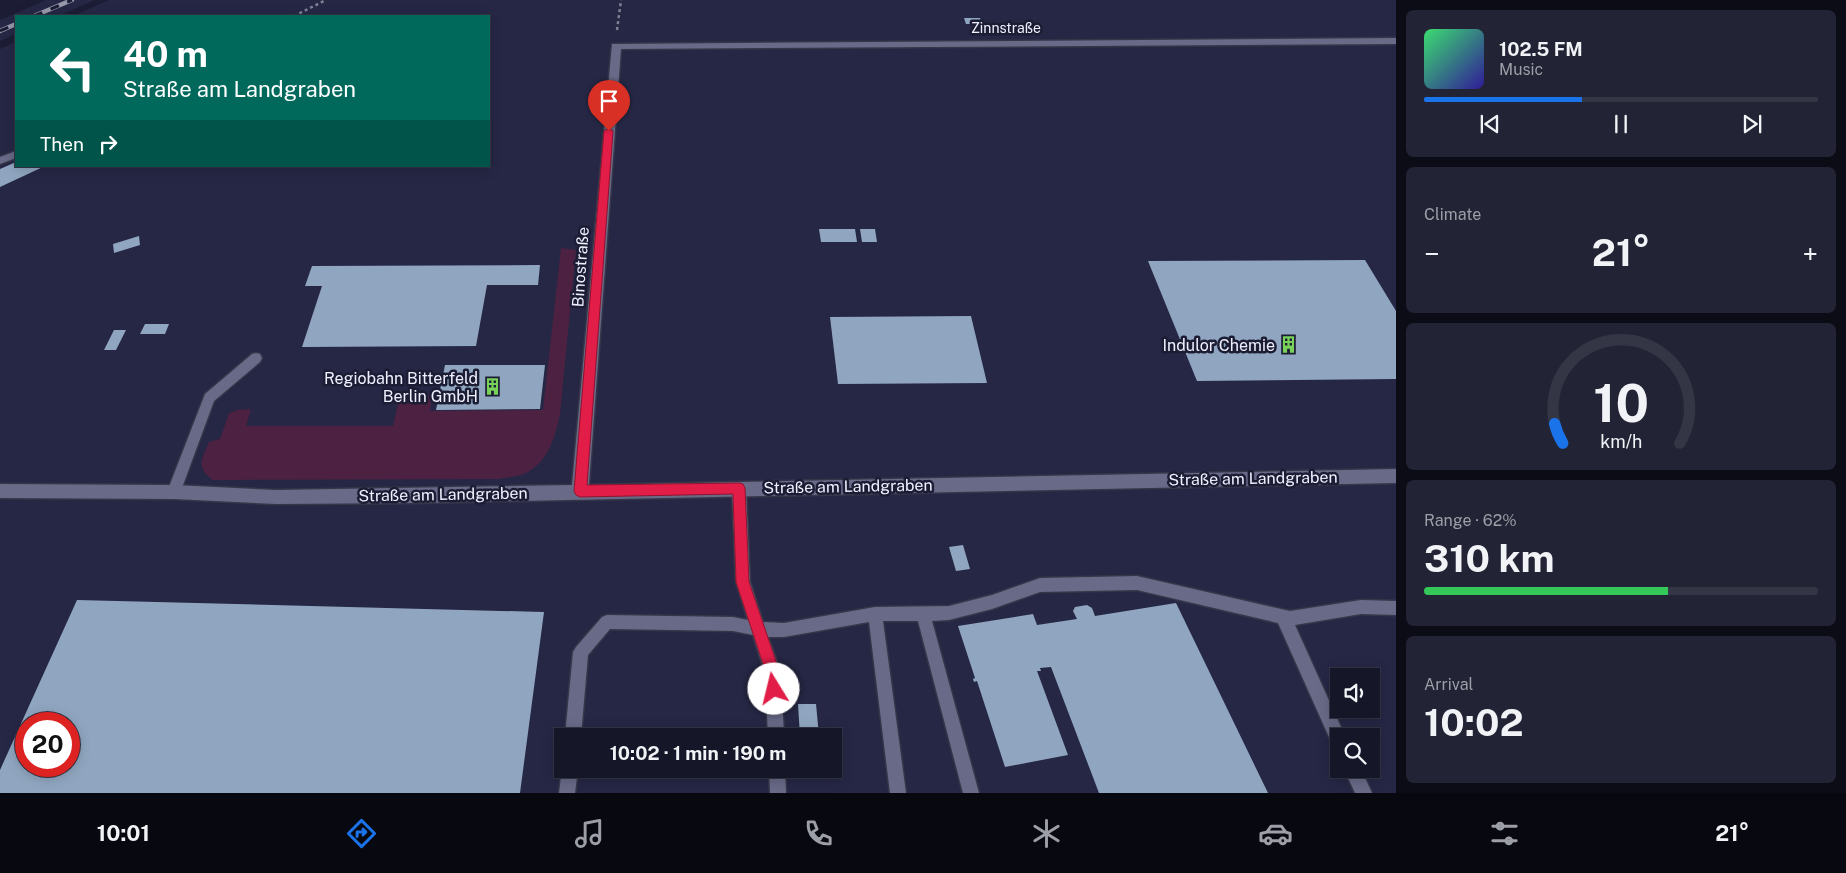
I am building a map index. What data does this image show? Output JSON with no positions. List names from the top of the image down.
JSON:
{
  "streets": {
    "street": ["Zinnstraße", "Binostraße", "Straße am Landgraben"]
  },
  "crossings": [
    ["Zinnstraße", "Binostraße"],
    ["Binostraße", "Straße am Landgraben"]
  ],
  "places": {
    "building": ["Indulor Chemie", "Regiobahn Bitterfeld Berlin GmbH"]
  },
  "page": {
    "turn": ["40 m", "Straße am Landgraben"],
    "song": ["102.5 FM", "Music"],
    "then": "Then",
    "tile": [
      "Climate",
      ["Range · 62%", "310 km"],
      ["Arrival", "10:02"]
    ],
    "heat": ["−", "21°", "+"],
    "limit": "20",
    "trip": "10:02 · 1 min · 190 m",
    "tabs": ["10:01", "21°"],
    "gauge": ["10", "km/h"]
  }
}
